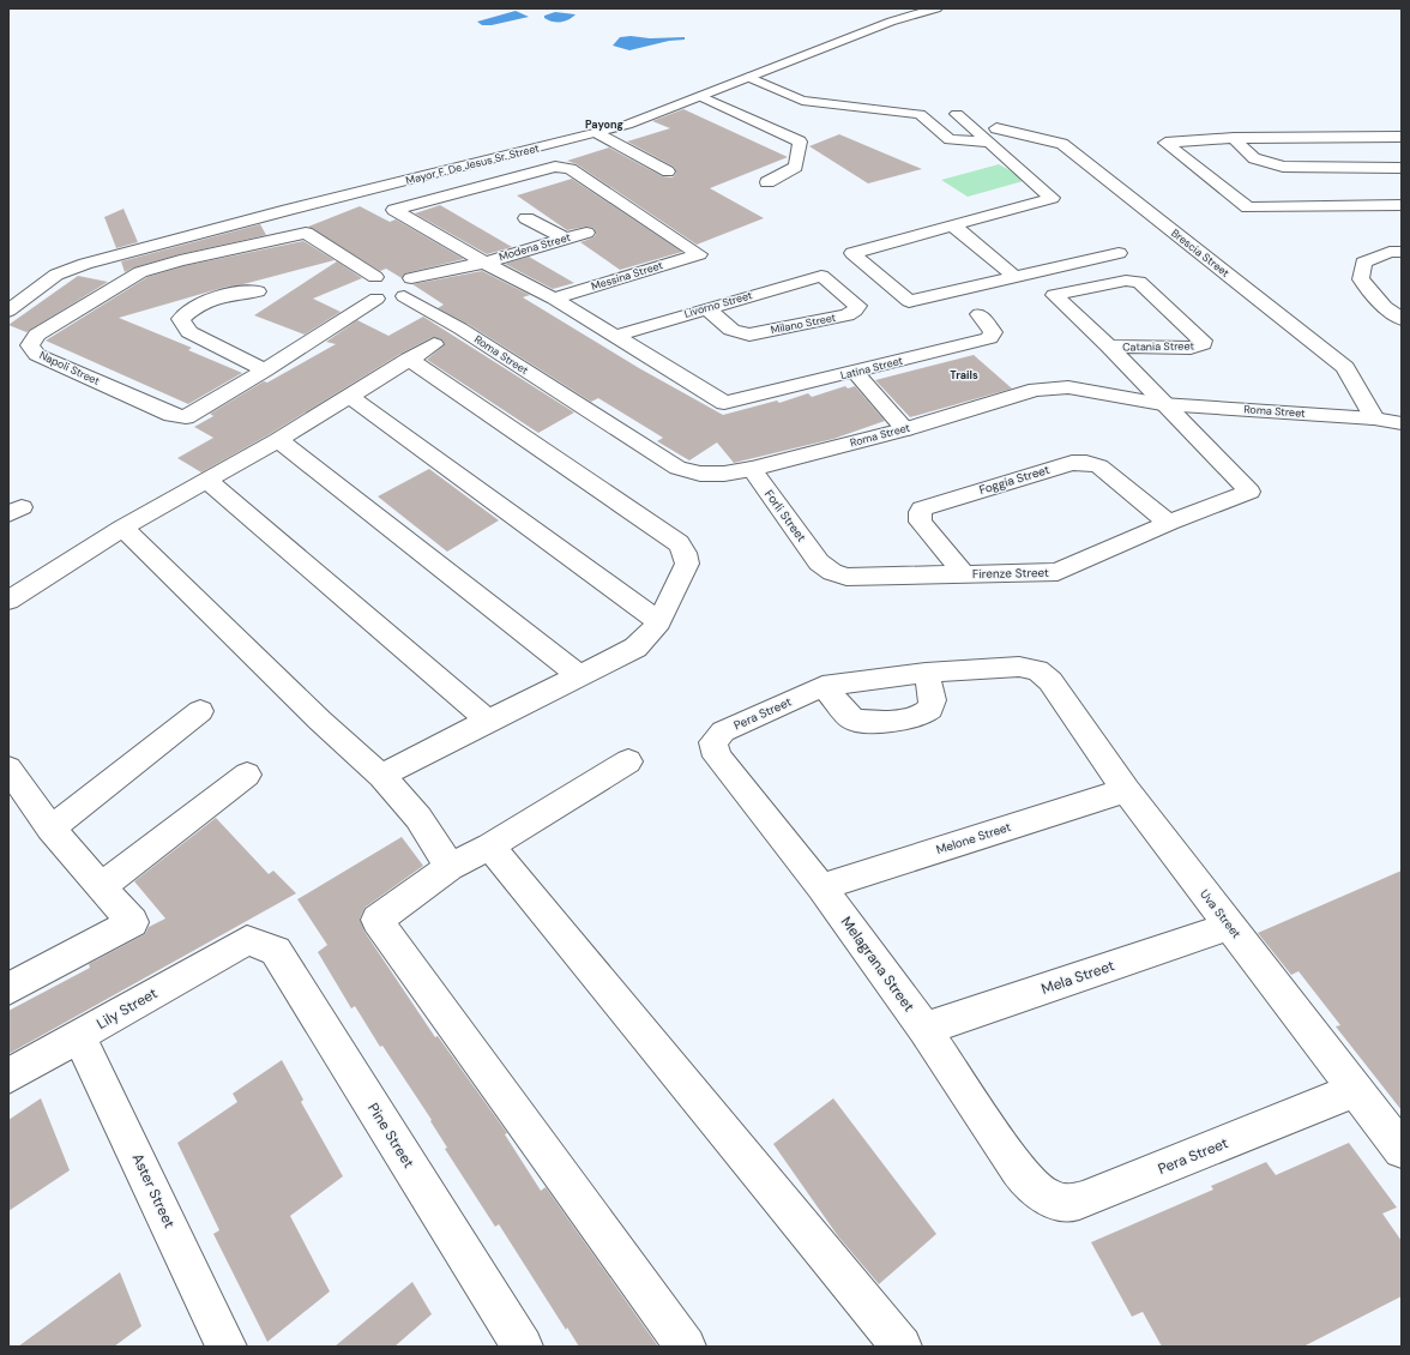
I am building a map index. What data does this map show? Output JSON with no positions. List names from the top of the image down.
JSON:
{
  "streets": {
    "street": [
      "Mayor F. De Jesus Sr. Street",
      "Modena Street",
      "Brescia Street",
      "Messina Street",
      "Livorno Street",
      "Milano Street",
      "Catania Street",
      "Roma Street",
      "Napoli Street",
      "Latina Street",
      "Foggia Street",
      "Forli Street",
      "Firenze Street",
      "Pera Street",
      "Melone Street",
      "Uva Street",
      "Melagrana Street",
      "Mela Street",
      "Lily Street",
      "Pine Street",
      "Aster Street"
    ]
  },
  "crossings": [
    ["Mayor F. De Jesus Sr. Street", "Brescia Street"],
    ["Modena Street", "Messina Street"],
    ["Modena Street", "Roma Street"],
    ["Modena Street", "Napoli Street"],
    ["Brescia Street", "Roma Street"],
    ["Livorno Street", "Milano Street"],
    ["Livorno Street", "Latina Street"],
    ["Roma Street", "Napoli Street"],
    ["Roma Street", "Forli Street"],
    ["Roma Street", "Firenze Street"],
    ["Foggia Street", "Firenze Street"],
    ["Forli Street", "Firenze Street"],
    ["Pera Street", "Uva Street"],
    ["Pera Street", "Melagrana Street"],
    ["Melone Street", "Uva Street"],
    ["Melone Street", "Melagrana Street"],
    ["Uva Street", "Mela Street"],
    ["Melagrana Street", "Mela Street"],
    ["Lily Street", "Pine Street"],
    ["Lily Street", "Aster Street"]
  ],
  "districts": ["Payong", "Trails"]
}
